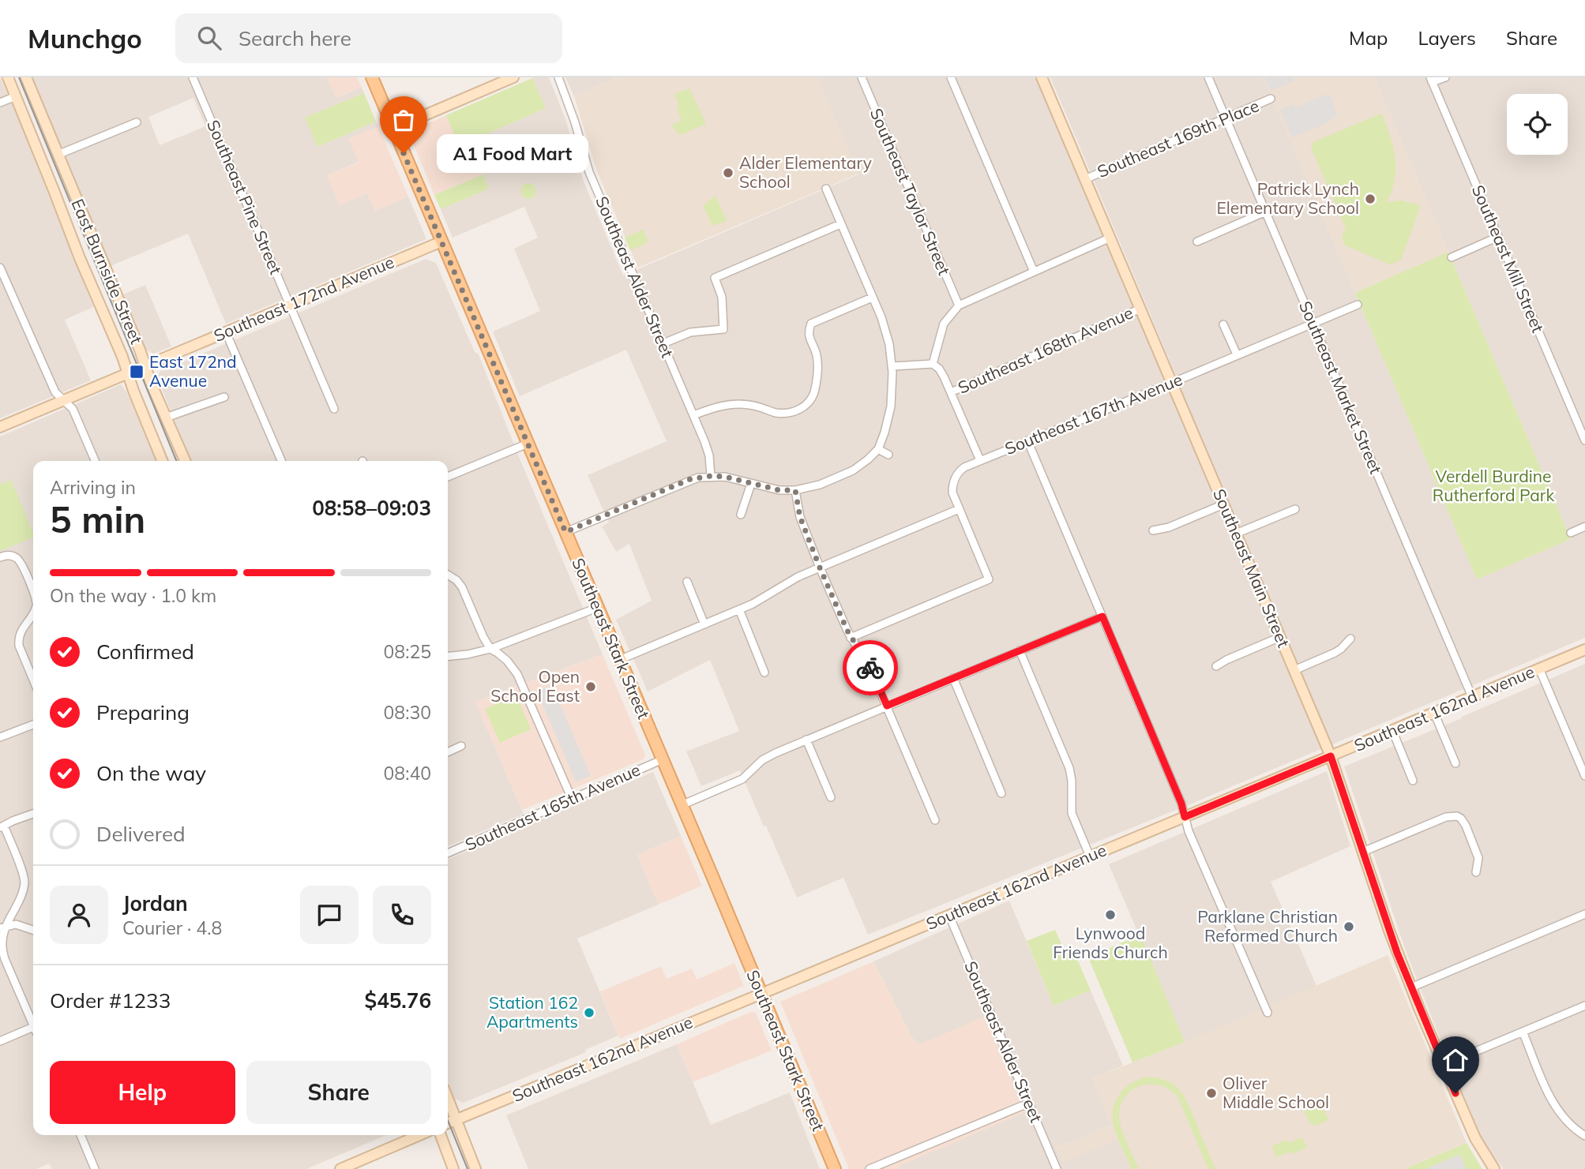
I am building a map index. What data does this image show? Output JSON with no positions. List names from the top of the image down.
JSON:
{
  "streets": {
    "main road": ["Southeast Stark Street"],
    "street": [
      "Southeast 169th Place",
      "Southeast Taylor Street",
      "Southeast Pine Street",
      "Southeast Mill Street",
      "East Burnside Street",
      "Southeast Alder Street",
      "Southeast 172nd Avenue",
      "Southeast 168th Avenue",
      "Southeast Market Street",
      "Southeast 167th Avenue",
      "Southeast Main Street",
      "Southeast 162nd Avenue",
      "Southeast 165th Avenue"
    ]
  },
  "crossings": [
    ["Southeast 169th Place", "Southeast Market Street"],
    ["Southeast 169th Place", "Southeast Main Street"],
    ["Southeast Pine Street", "Southeast 172nd Avenue"],
    ["East Burnside Street", "Southeast 172nd Avenue"],
    ["Southeast Alder Street", "Southeast 162nd Avenue"],
    ["Southeast 172nd Avenue", "Southeast Stark Street"],
    ["Southeast 168th Avenue", "Southeast Main Street"],
    ["Southeast Market Street", "Southeast 167th Avenue"],
    ["Southeast Market Street", "Southeast 162nd Avenue"],
    ["Southeast 167th Avenue", "Southeast Main Street"],
    ["Southeast Main Street", "Southeast 162nd Avenue"],
    ["Southeast Stark Street", "Southeast 162nd Avenue"],
    ["Southeast Stark Street", "Southeast 165th Avenue"]
  ],
  "parks": ["Verdell Burdine Rutherford Park"],
  "places": {
    "other": [
      "A1 Food Mart",
      "Alder Elementary School",
      "Patrick Lynch Elementary School",
      "Open School East",
      "Lynwood Friends Church",
      "Parklane Christian Reformed Church",
      "Station 162 Apartments",
      "Oliver Middle School"
    ],
    "transit": ["East 172nd Avenue"]
  },
  "page": {
    "header": "Munchgo",
    "search": "Search here",
    "nav": ["Map", "Layers", "Share"],
    "bubble": "A1 Food Mart",
    "heading": ["5 min", "Arriving in", "08:58–09:03"],
    "panel": [
      "Jordan",
      "Courier · 4.8",
      "Order #1233",
      "$45.76"
    ],
    "bar": "On the way · 1.0 km",
    "list": [
      ["Confirmed", "08:25"],
      ["Preparing", "08:30"],
      ["On the way", "08:40"],
      "Delivered"
    ],
    "buttons": ["Help", "Share"]
  }
}
